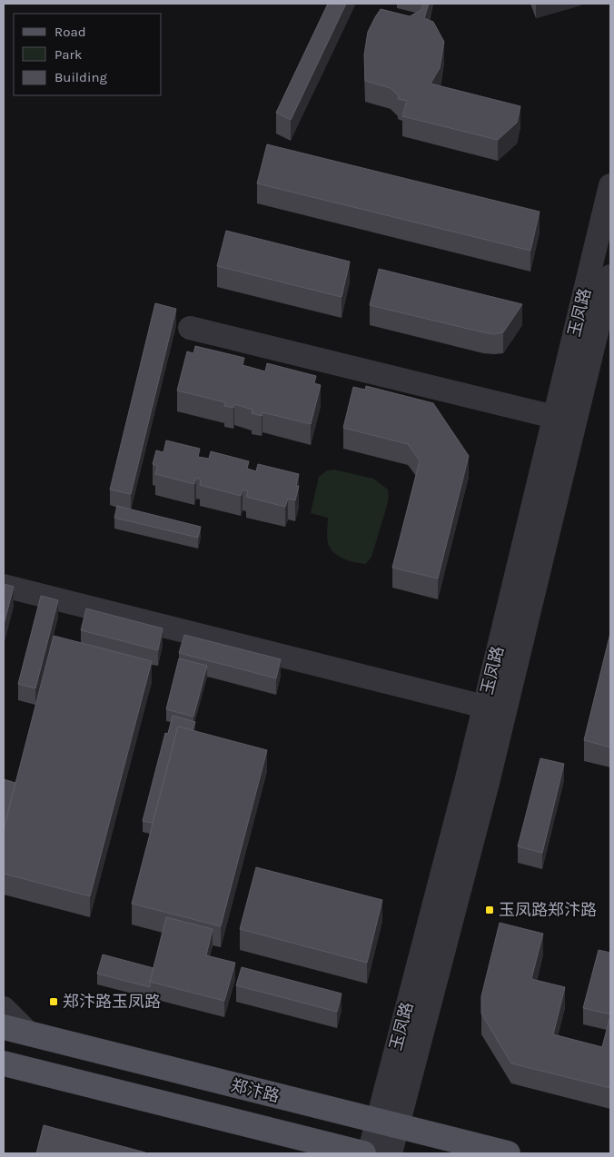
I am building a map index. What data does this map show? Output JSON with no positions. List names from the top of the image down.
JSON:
{
  "streets": {
    "main road": ["郑汴路"],
    "street": ["玉凤路"]
  },
  "crossings": [
    ["玉凤路", "郑汴路"]
  ],
  "places": {
    "transit": ["玉凤路郑汴路", "郑汴路玉凤路"]
  },
  "legend": ["Road", "Park", "Building"]
}
